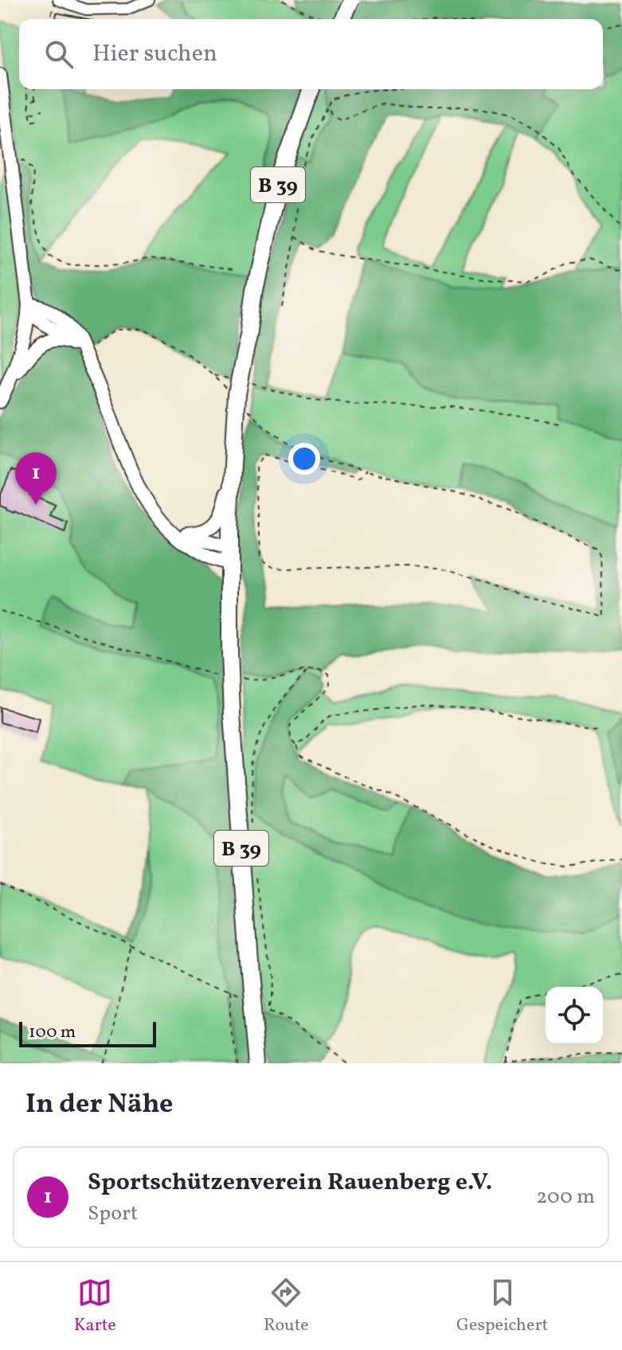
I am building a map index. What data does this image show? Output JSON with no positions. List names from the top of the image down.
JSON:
{
  "streets": {
    "main road": ["B 39"]
  },
  "scale_bar": "100 m",
  "page": {
    "search": "Hier suchen",
    "pins": "1",
    "scale": "100 m",
    "heading": "In der Nähe",
    "list": [
      {
        "mark": "1",
        "name": "Sportschützenverein Rauenberg e.V.",
        "note": "Sport",
        "value": "200 m"
      }
    ],
    "nav": ["Karte", "Route", "Gespeichert"]
  }
}
